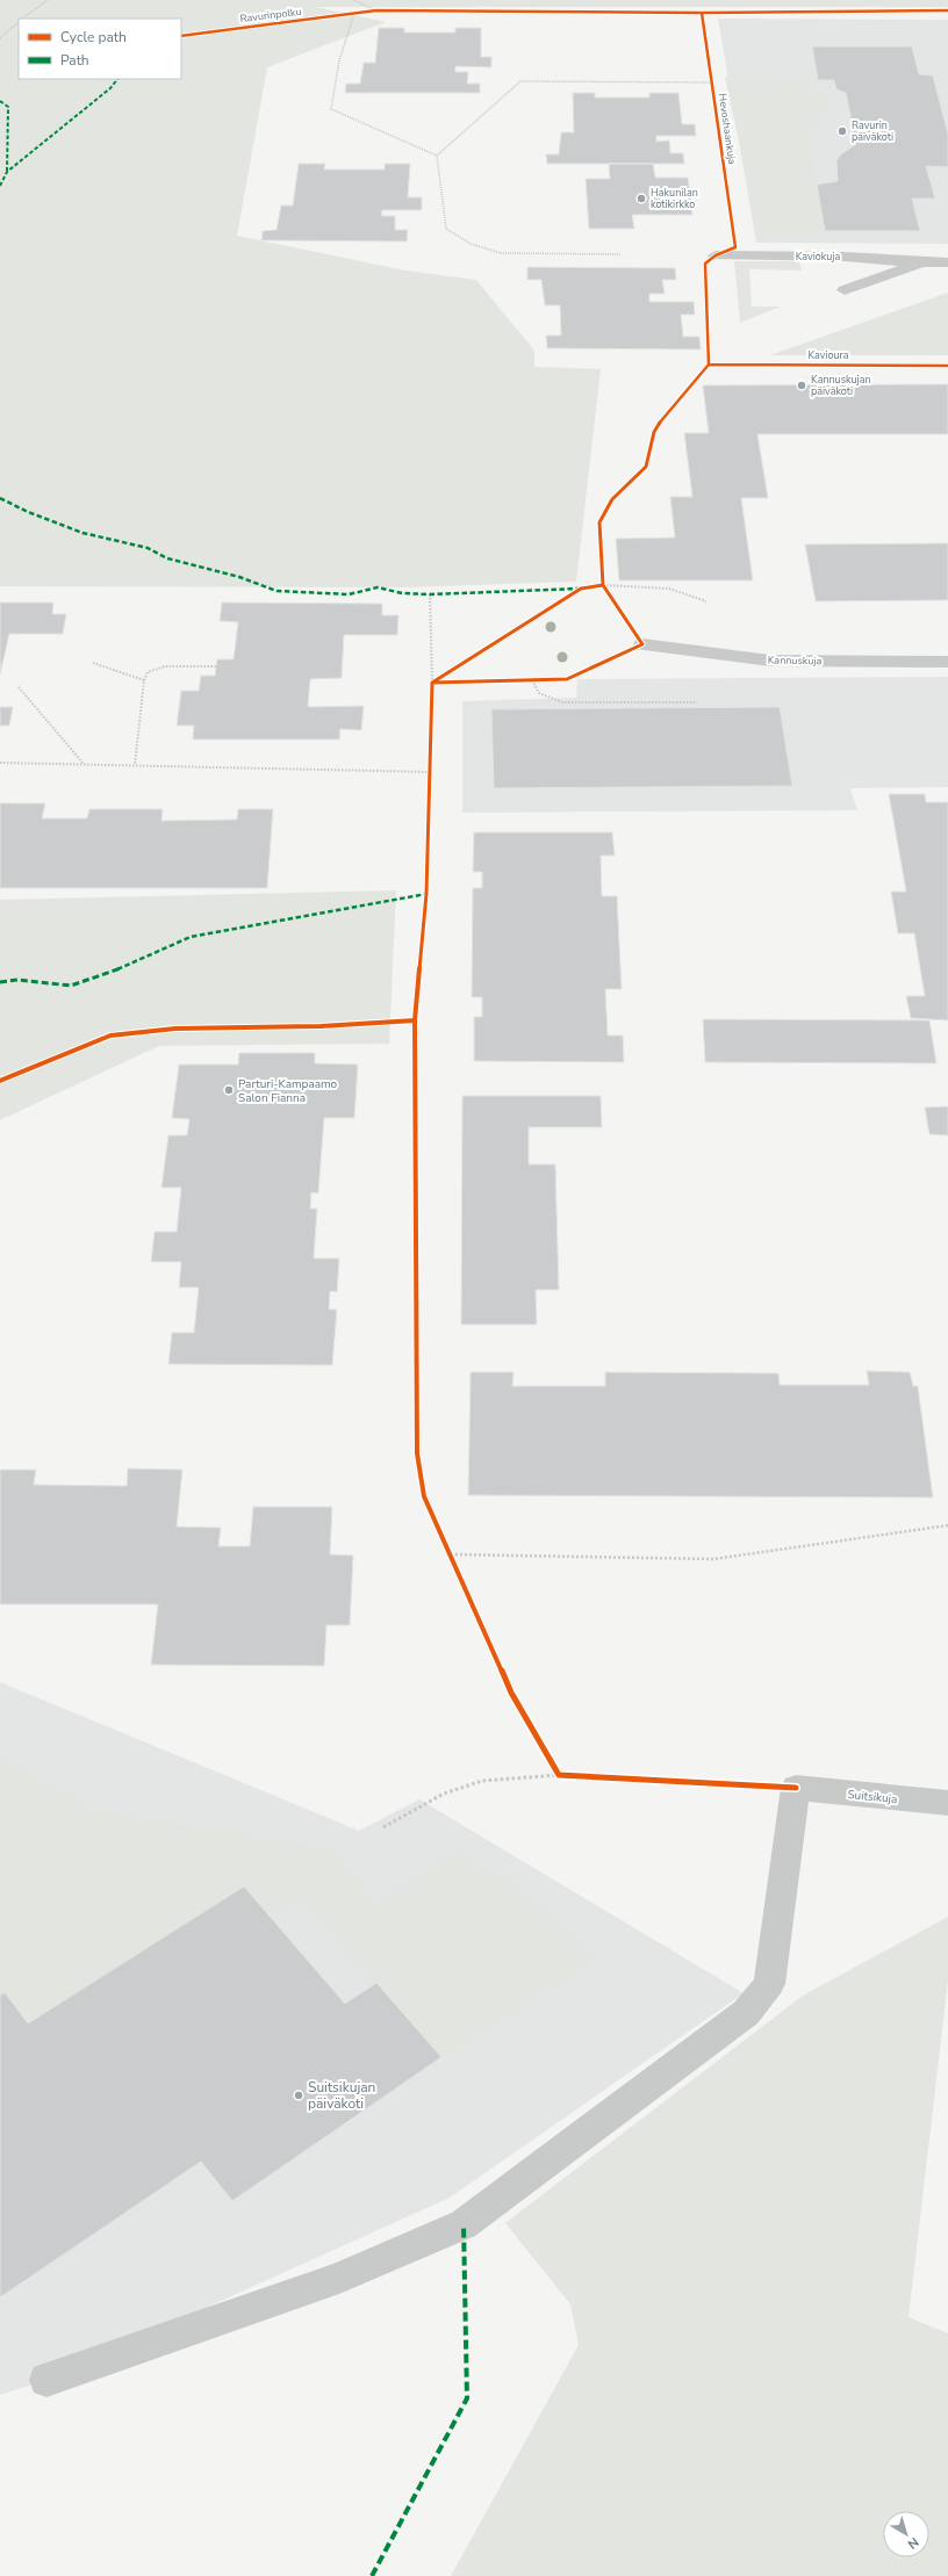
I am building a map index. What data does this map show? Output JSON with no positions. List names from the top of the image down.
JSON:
{
  "streets": {
    "street": ["Kaviokuja", "Kannuskuja", "Suitsikuja"],
    "cycle path": ["Ravurinpolku", "Hevoshaankuja", "Kavioura"]
  },
  "places": [
    "Ravurin päiväkoti",
    "Hakunilan kotikirkko",
    "Kannuskujan päiväkoti",
    "Parturi-Kampaamo Salon Fianna",
    "Suitsikujan päiväkoti"
  ],
  "legend": ["Cycle path", "Path"],
  "north": "bottom right"
}
